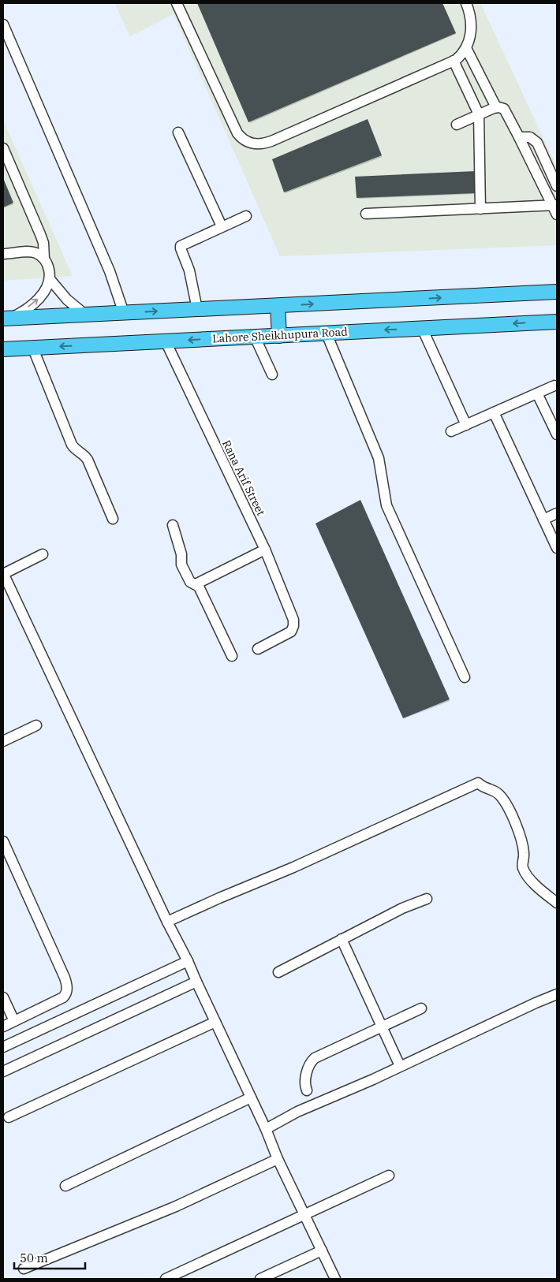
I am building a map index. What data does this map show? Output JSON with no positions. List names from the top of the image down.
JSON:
{
  "streets": {
    "highway": ["Lahore Sheikhupura Road"],
    "street": ["Rana Arif Street"]
  },
  "crossings": [
    ["Lahore Sheikhupura Road", "Rana Arif Street"]
  ],
  "scale_bar": "50 m"
}
